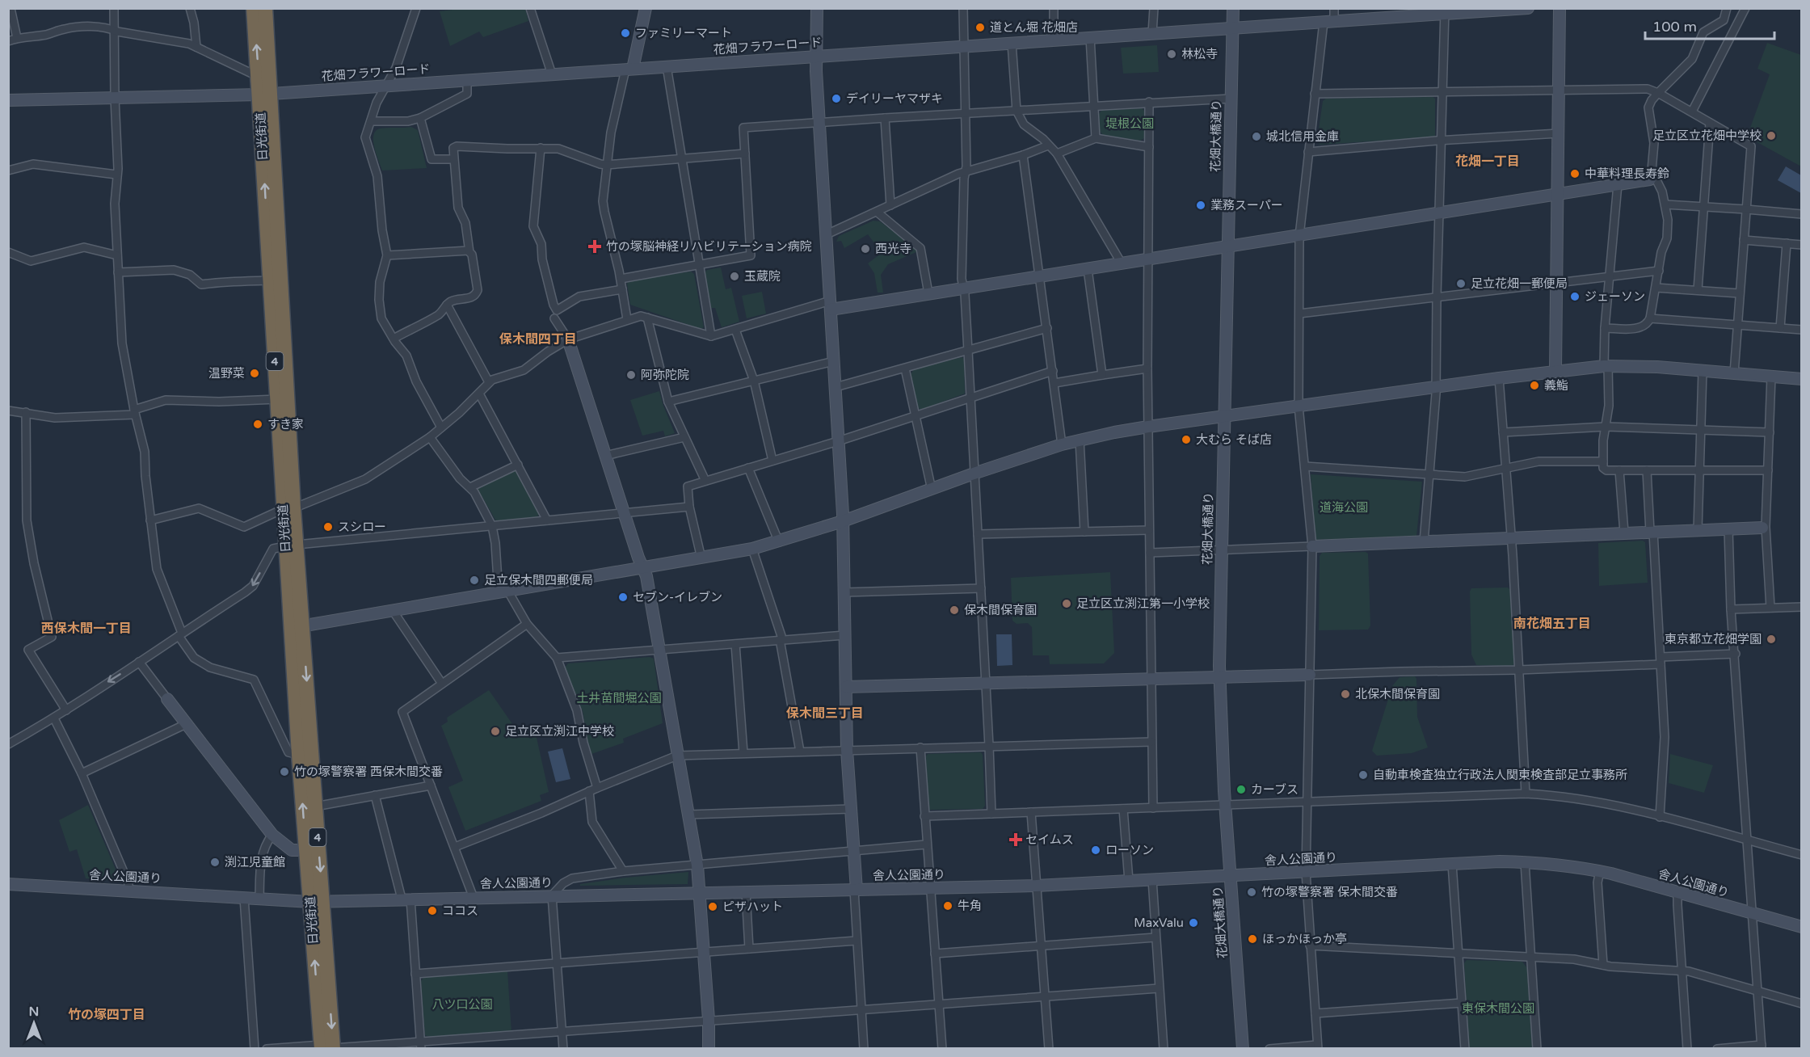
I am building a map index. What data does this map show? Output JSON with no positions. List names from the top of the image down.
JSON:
{
  "streets": {
    "highway": ["日光街道", "4"],
    "street": ["花畑フラワーロード", "花畑大橋通り", "舎人公園通り"]
  },
  "crossings": [
    ["花畑フラワーロード", "花畑大橋通り"],
    ["花畑フラワーロード", "日光街道"],
    ["花畑大橋通り", "舎人公園通り"],
    ["日光街道", "舎人公園通り"]
  ],
  "districts": [
    "花畑一丁目",
    "保木間四丁目",
    "南花畑五丁目",
    "西保木間一丁目",
    "保木間三丁目",
    "竹の塚四丁目"
  ],
  "parks": [
    "堤根公園",
    "道海公園",
    "土井苗間堀公園",
    "八ツ口公園",
    "東保木間公園"
  ],
  "places": {
    "other": [
      "道とん堀 花畑店",
      "ファミリーマート",
      "林松寺",
      "デイリーヤマザキ",
      "足立区立花畑中学校",
      "城北信用金庫",
      "中華料理長寿鈴",
      "業務スーパー",
      "西光寺",
      "玉蔵院",
      "足立花畑一郵便局",
      "ジェーソン",
      "温野菜",
      "阿弥陀院",
      "義鮨",
      "すき家",
      "大むら そば店",
      "スシロー",
      "足立保木間四郵便局",
      "セブン-イレブン",
      "足立区立渕江第一小学校",
      "保木間保育園",
      "東京都立花畑学園",
      "北保木間保育園",
      "足立区立渕江中学校",
      "竹の塚警察署 西保木間交番",
      "自動車検査独立行政法人関東検査部足立事務所",
      "カーブス",
      "ローソン",
      "渕江児童館",
      "竹の塚警察署 保木間交番",
      "牛角",
      "ピザハット",
      "ココス",
      "MaxValu",
      "ほっかほっか亭"
    ],
    "health": ["竹の塚脳神経リハビリテーション病院", "セイムス"]
  },
  "scale_bar": "100 m",
  "north": "top"
}
